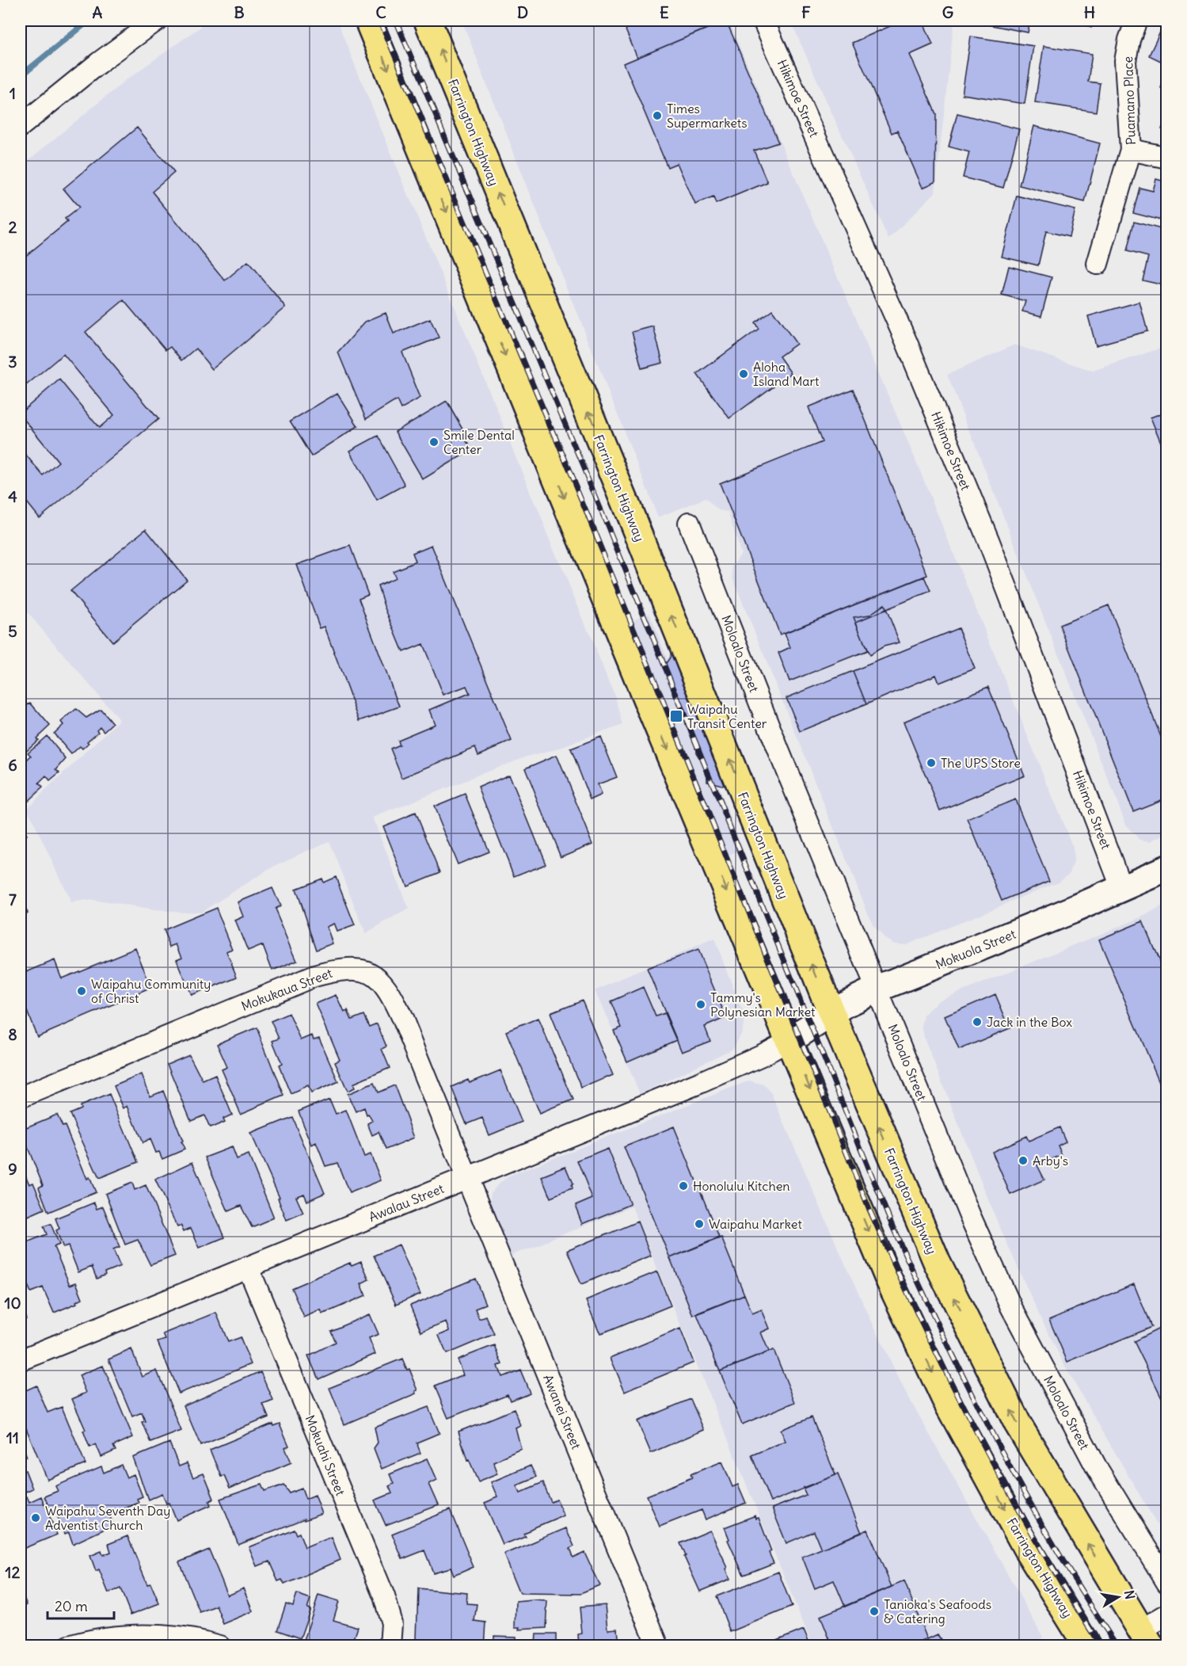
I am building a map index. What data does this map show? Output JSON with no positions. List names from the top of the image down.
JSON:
{
  "streets": {
    "main road": ["Farrington Highway"],
    "street": [
      "Hikimoe Street",
      "Puamano Place",
      "Moloalo Street",
      "Mokuola Street",
      "Mokukaua Street",
      "Awalau Street",
      "Awanei Street",
      "Mokuahi Street"
    ]
  },
  "crossings": [
    ["Hikimoe Street", "Mokuola Street"],
    ["Farrington Highway", "Mokuola Street"],
    ["Farrington Highway", "Awalau Street"],
    ["Moloalo Street", "Mokuola Street"],
    ["Mokuola Street", "Awalau Street"],
    ["Mokukaua Street", "Awalau Street"],
    ["Mokukaua Street", "Awanei Street"],
    ["Awalau Street", "Awanei Street"],
    ["Awalau Street", "Mokuahi Street"]
  ],
  "places": {
    "other": [
      "Times Supermarkets",
      "Aloha Island Mart",
      "Smile Dental Center",
      "The UPS Store",
      "Waipahu Community of Christ",
      "Tammy's Polynesian Market",
      "Jack in the Box",
      "Arby's",
      "Honolulu Kitchen",
      "Waipahu Market",
      "Waipahu Seventh Day Adventist Church",
      "Tanioka's Seafoods & Catering"
    ],
    "transit": ["Waipahu Transit Center"]
  },
  "scale_bar": "20 m",
  "north": "right",
  "grid": {
    "columns": [
      "A",
      "B",
      "C",
      "D",
      "E",
      "F",
      "G",
      "H"
    ],
    "rows": [
      "1",
      "2",
      "3",
      "4",
      "5",
      "6",
      "7",
      "8",
      "9",
      "10",
      "11",
      "12"
    ]
  }
}
